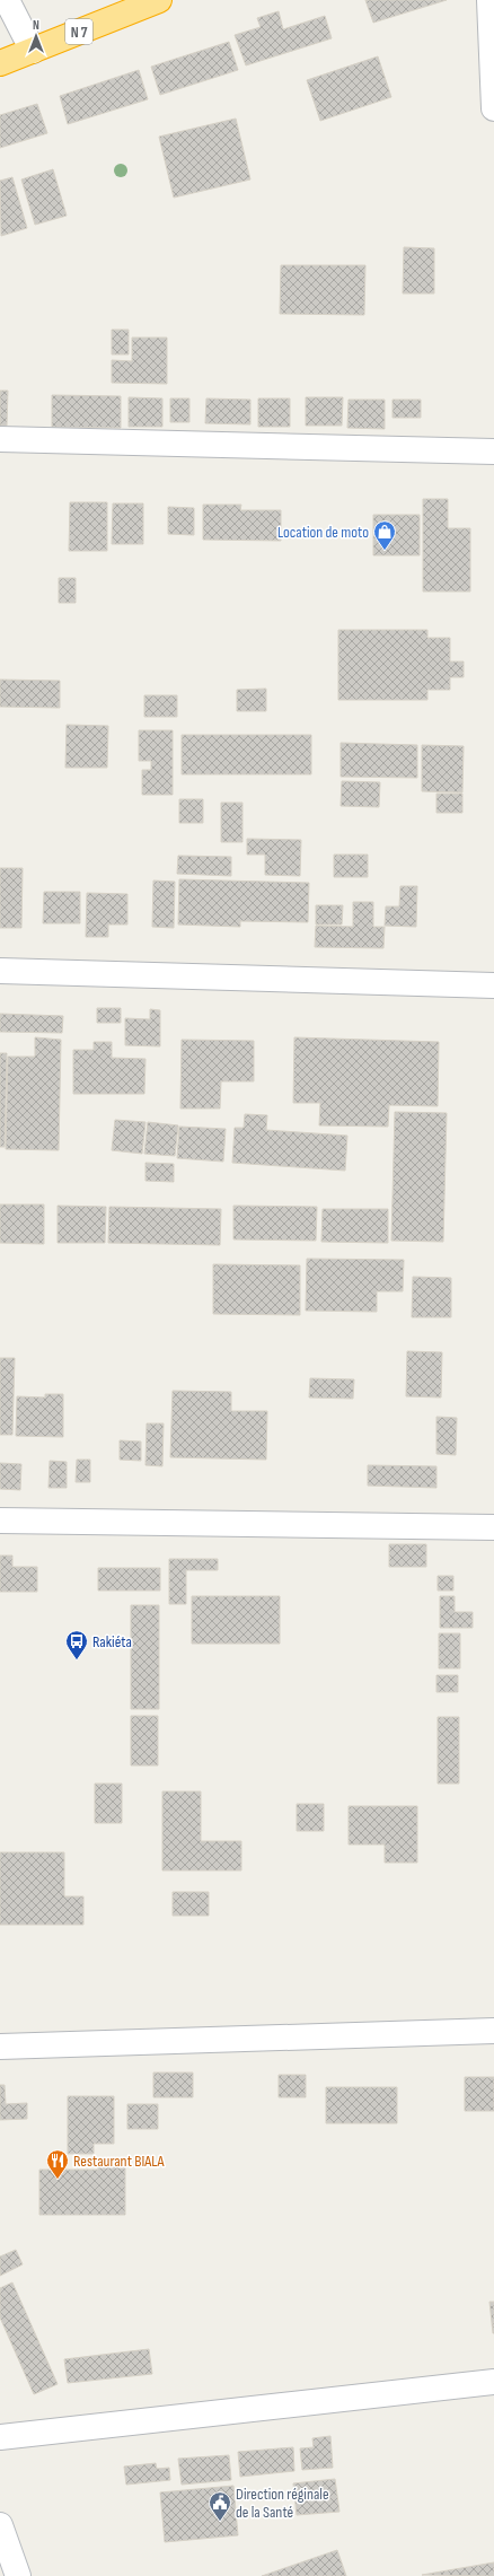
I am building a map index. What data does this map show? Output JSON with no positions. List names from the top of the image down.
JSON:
{
  "streets": {
    "highway": ["N 7"]
  },
  "places": {
    "shop": ["Location de moto"],
    "bus stop": ["Rakiéta"],
    "restaurant": ["Restaurant BIALA"],
    "public building": ["Direction réginale de la Santé"]
  },
  "north": "top"
}
